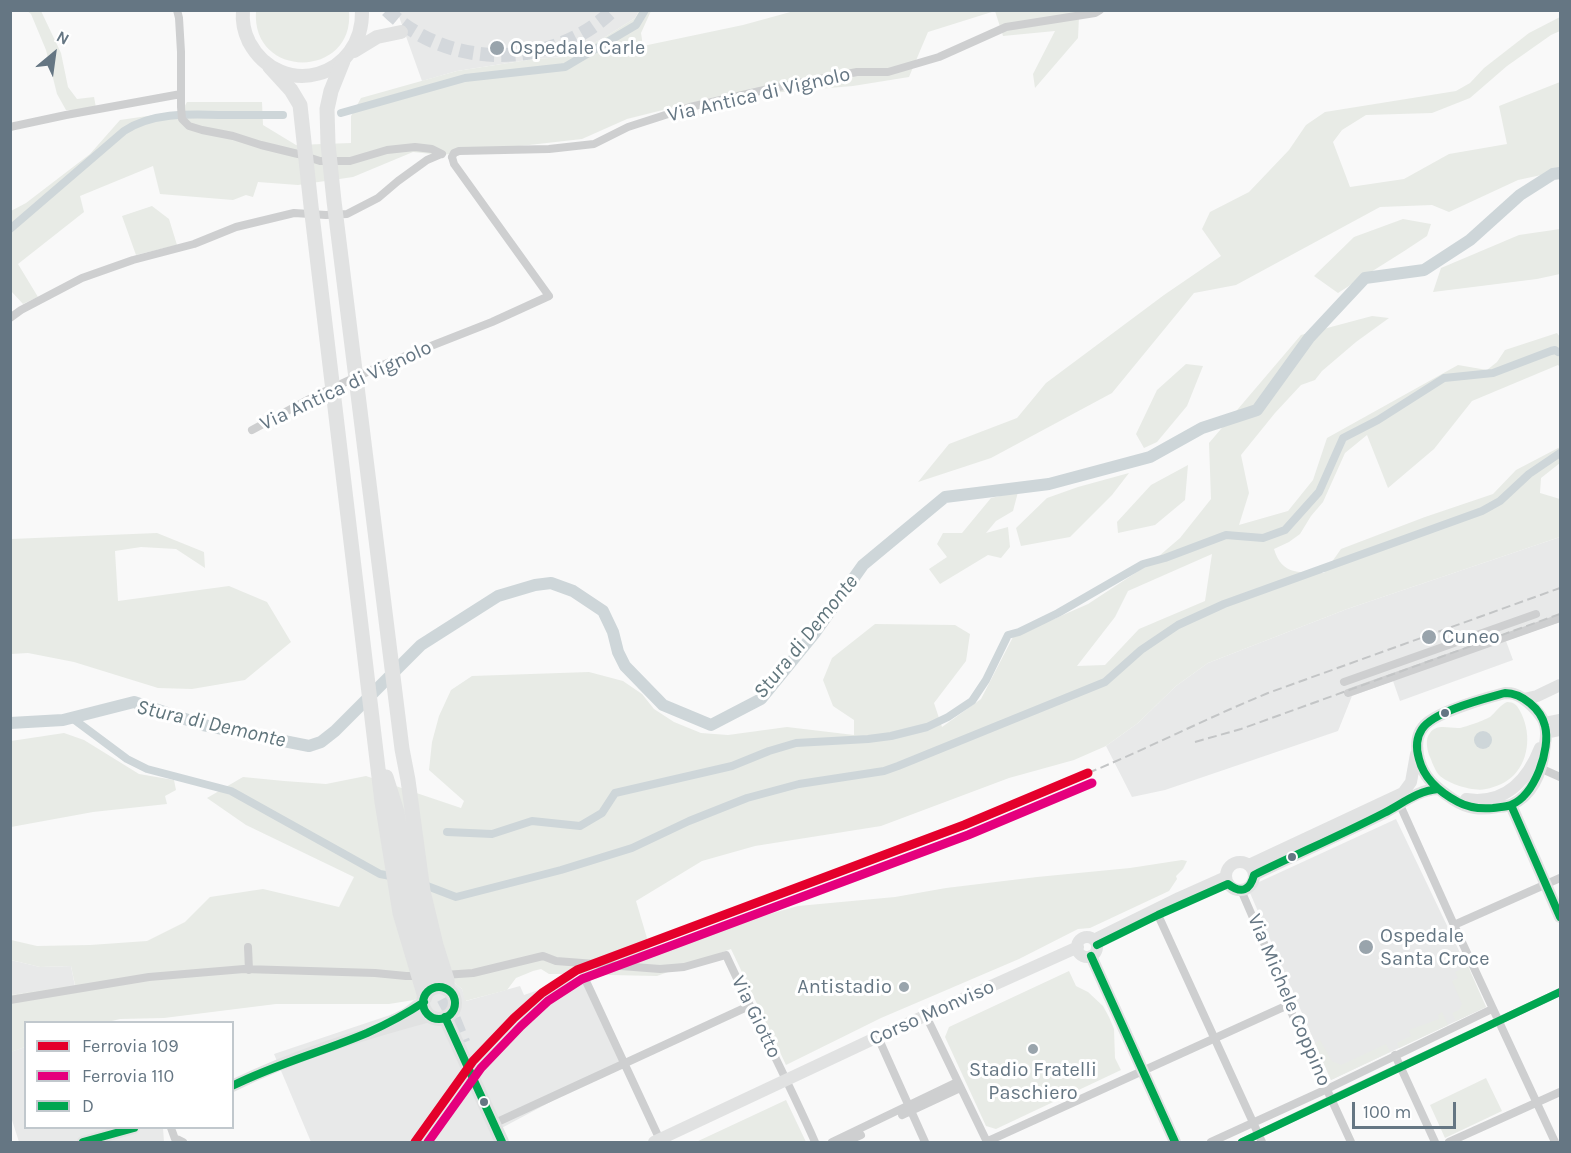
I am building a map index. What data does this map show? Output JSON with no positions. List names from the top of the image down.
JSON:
{
  "streets": {
    "main road": ["Corso Monviso"],
    "street": ["Via Antica di Vignolo", "Via Michele Coppino", "Via Giotto"]
  },
  "crossings": [
    ["Via Michele Coppino", "Corso Monviso"],
    ["Corso Monviso", "Via Giotto"]
  ],
  "water": ["Stura di Demonte"],
  "places": [
    "Ospedale Carle",
    "Cuneo",
    "Ospedale Santa Croce",
    "Antistadio",
    "Stadio Fratelli Paschiero"
  ],
  "lines": ["transit line D", "rail line 109", "rail line 110"],
  "legend": ["Ferrovia 109", "Ferrovia 110", "D"],
  "scale_bar": "100 m",
  "north": "top right"
}
